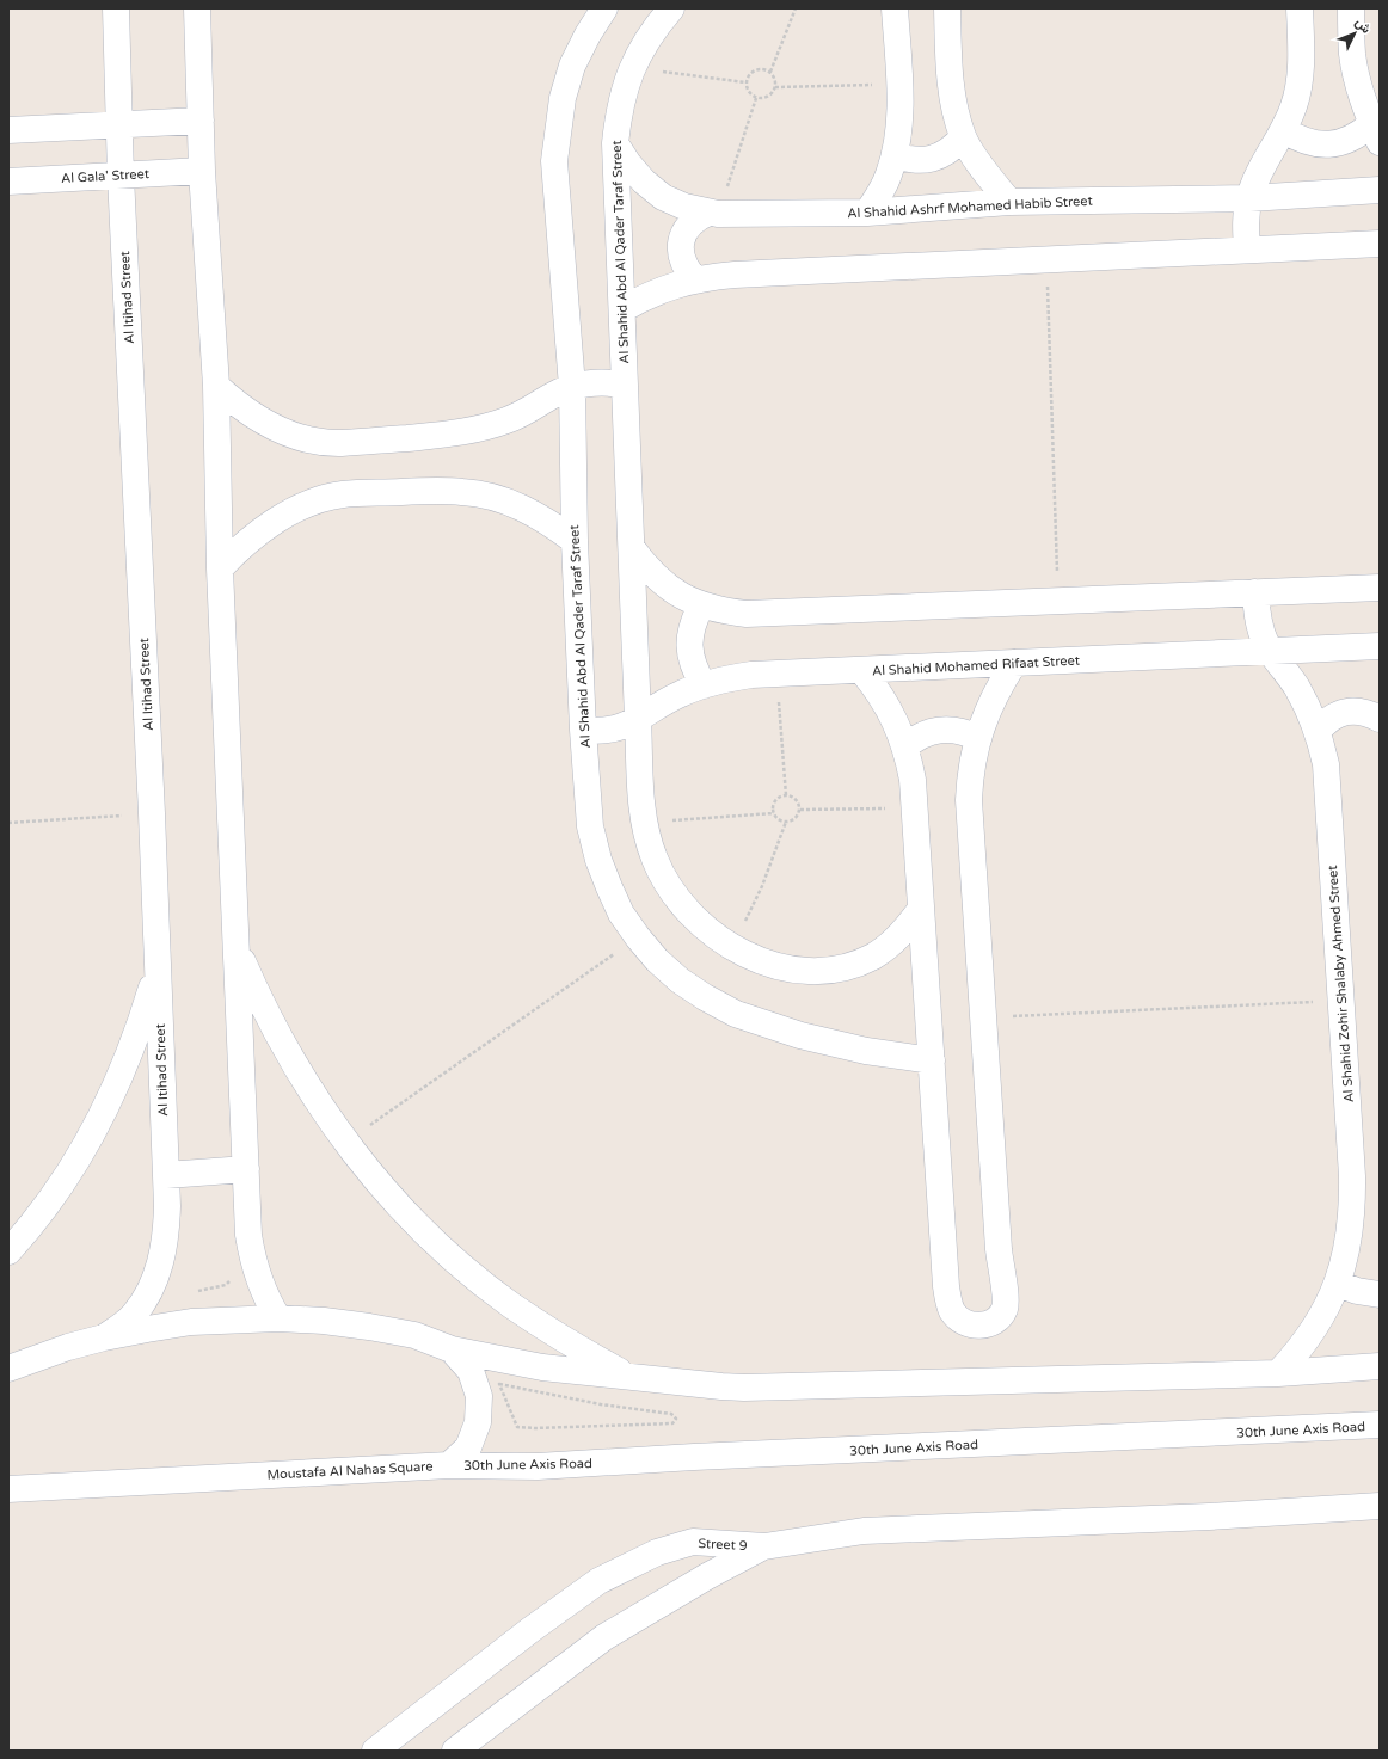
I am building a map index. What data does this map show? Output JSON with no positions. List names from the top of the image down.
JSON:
{
  "streets": {
    "street": [
      "Al Gala' Street",
      "Al Shahid Ashrf Mohamed Habib Street",
      "Al Shahid Abd Al Qader Taraf Street",
      "Al Itihad Street",
      "Al Shahid Mohamed Rifaat Street",
      "Al Shahid Zohir Shalaby Ahmed Street",
      "30th June Axis Road",
      "Moustafa Al Nahas Square",
      "Street 9"
    ]
  },
  "crossings": [
    ["Al Gala' Street", "Al Itihad Street"],
    ["Al Shahid Ashrf Mohamed Habib Street", "Al Shahid Abd Al Qader Taraf Street"],
    ["Al Shahid Abd Al Qader Taraf Street", "Al Shahid Mohamed Rifaat Street"],
    ["Al Itihad Street", "Moustafa Al Nahas Square"],
    ["Al Shahid Mohamed Rifaat Street", "Al Shahid Zohir Shalaby Ahmed Street"],
    ["30th June Axis Road", "Moustafa Al Nahas Square"]
  ],
  "north": "top right"
}
